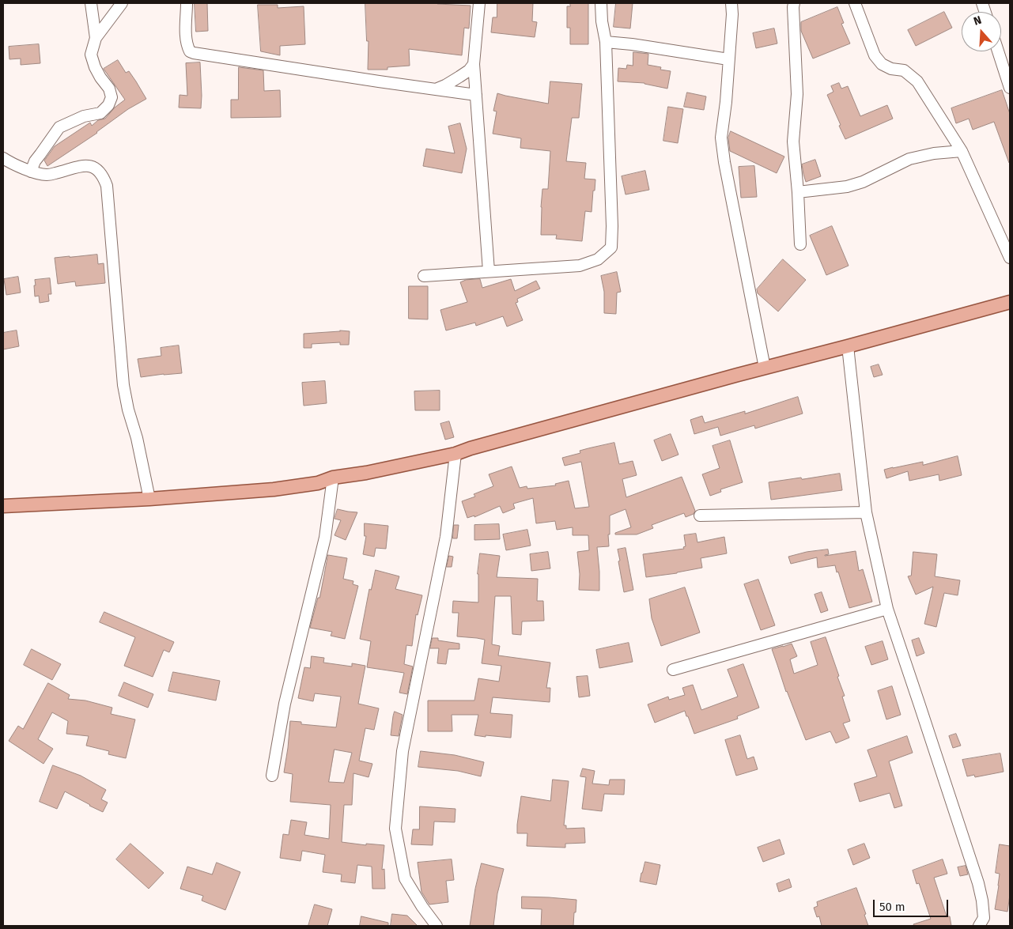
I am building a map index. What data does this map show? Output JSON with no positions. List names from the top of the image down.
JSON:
{
  "scale_bar": "50 m",
  "north": "top"
}
